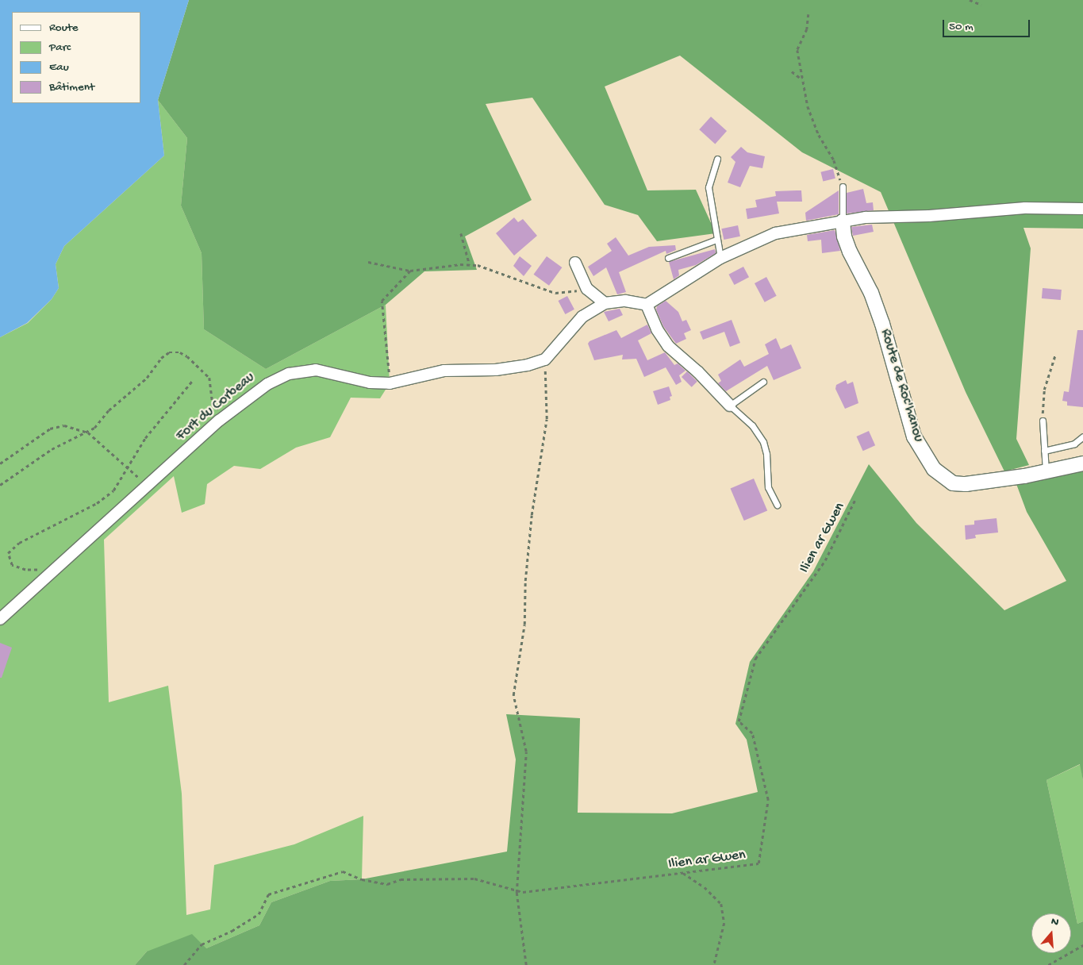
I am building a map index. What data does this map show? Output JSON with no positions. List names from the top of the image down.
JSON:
{
  "streets": {
    "street": ["Route de Roc'hanou", "Fort du Corbeau"],
    "path": ["Ilien ar Gwen"]
  },
  "legend": [
    "Route",
    "Parc",
    "Eau",
    "Bâtiment"
  ],
  "scale_bar": "50 m",
  "north": "top"
}
